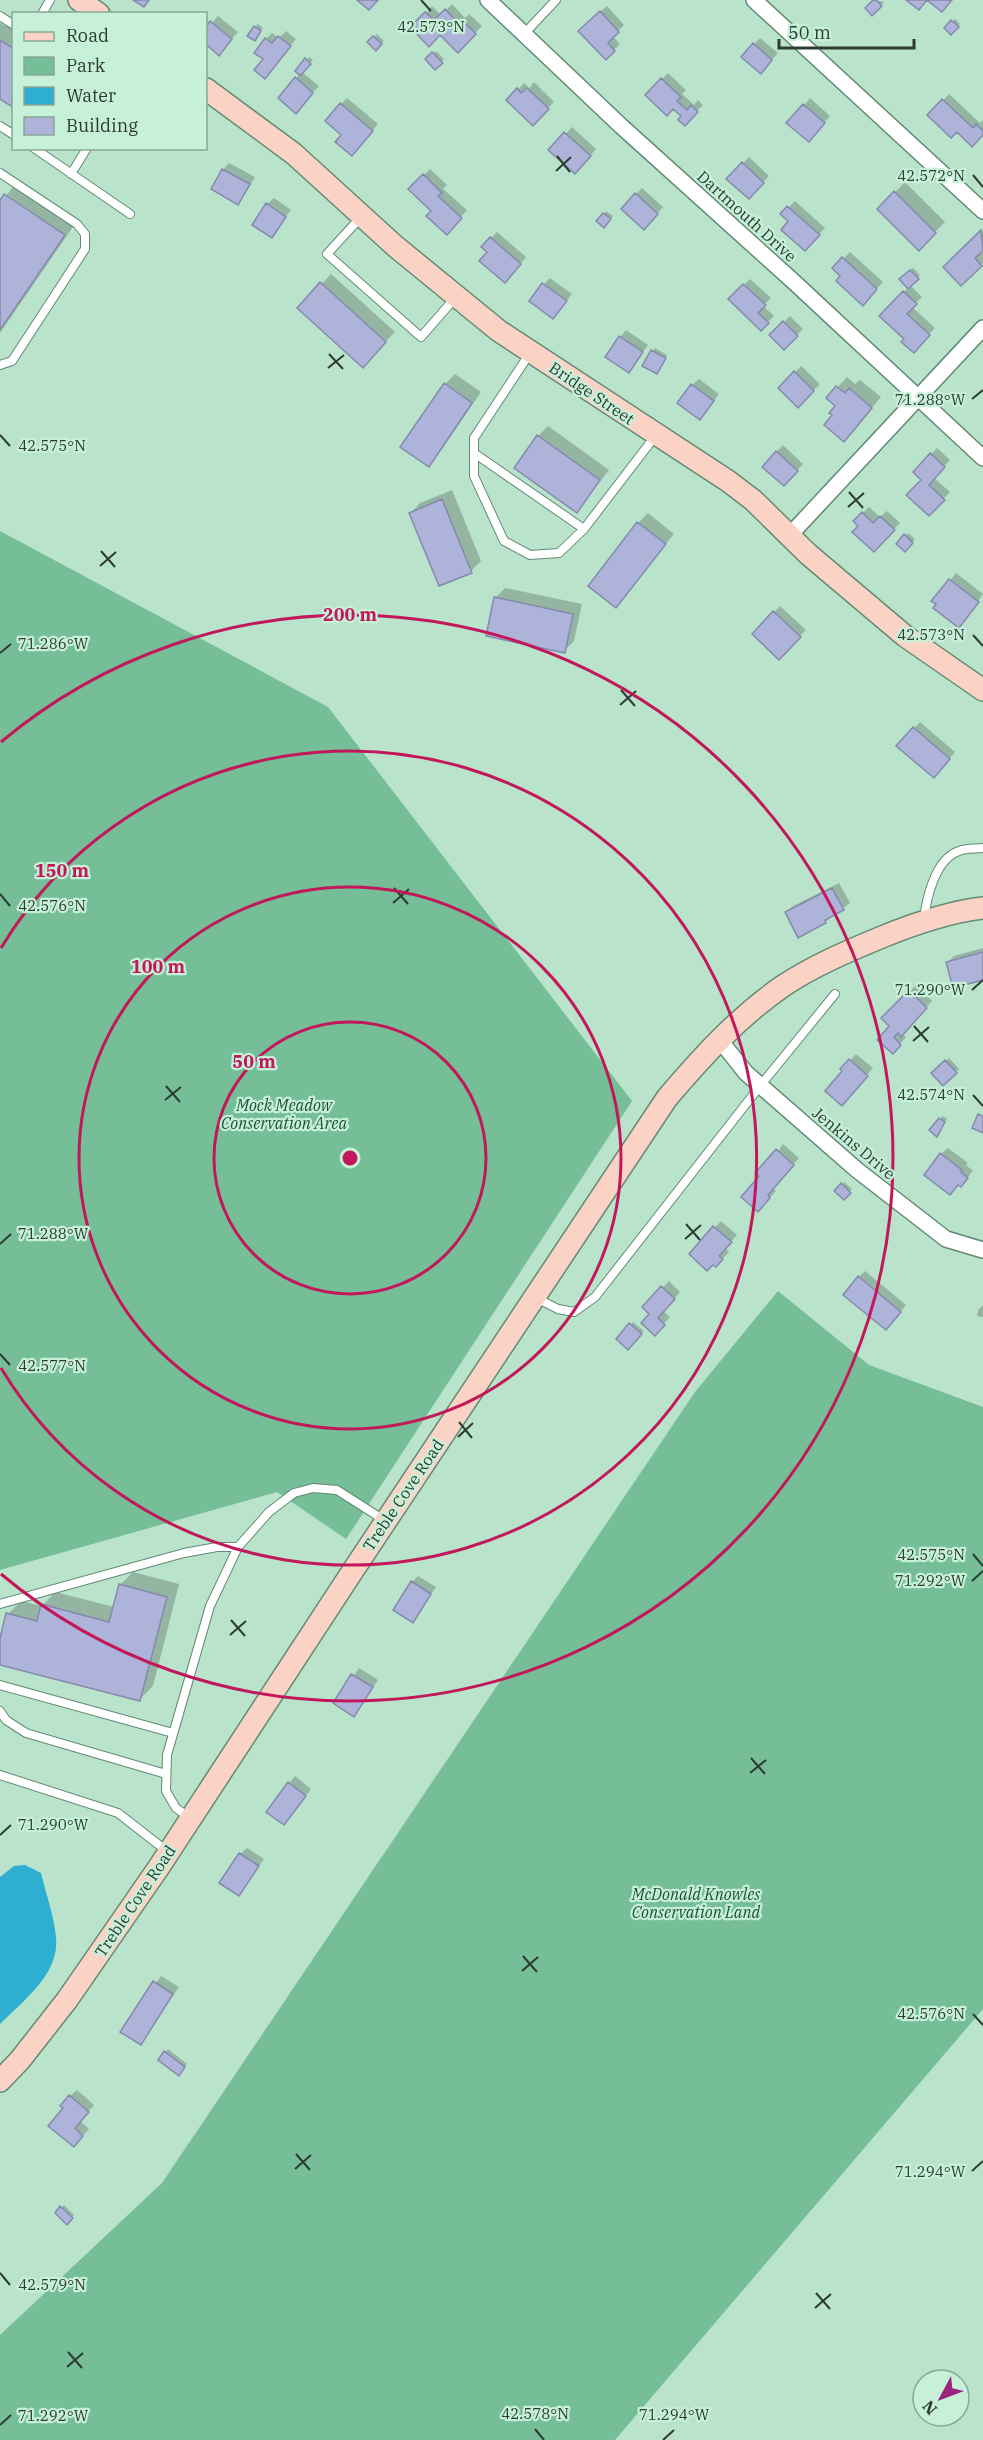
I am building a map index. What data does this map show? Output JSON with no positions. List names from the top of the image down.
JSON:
{
  "streets": {
    "main road": ["Bridge Street", "Treble Cove Road"],
    "street": ["Dartmouth Drive", "Jenkins Drive"]
  },
  "crossings": [
    ["Jenkins Drive", "Treble Cove Road"]
  ],
  "parks": ["Mock Meadow Conservation Area", "McDonald Knowles Conservation Land"],
  "legend": [
    "Road",
    "Park",
    "Water",
    "Building"
  ],
  "scale_bar": "50 m",
  "north": "bottom left",
  "coordinates": [
    "42.573°N",
    "42.572°N",
    "71.288°W",
    "42.575°N",
    "71.286°W",
    "42.576°N",
    "71.290°W",
    "42.574°N",
    "42.577°N",
    "71.292°W",
    "71.294°W",
    "42.579°N",
    "42.578°N"
  ],
  "rings": [
    "200 m",
    "150 m",
    "100 m",
    "50 m"
  ]
}
